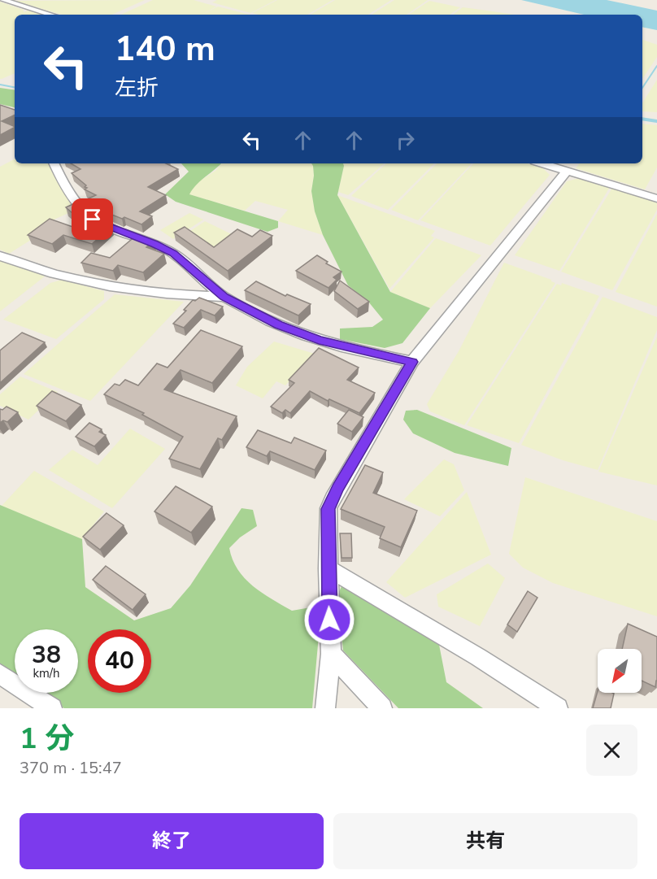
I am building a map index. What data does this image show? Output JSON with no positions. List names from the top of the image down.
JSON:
{
  "north": "bottom left",
  "page": {
    "turn": ["140 m", "左折"],
    "speed": "38 km/h",
    "limit": "40",
    "heading": ["1 分", "370 m · 15:47"],
    "buttons": ["終了", "共有"]
  }
}
